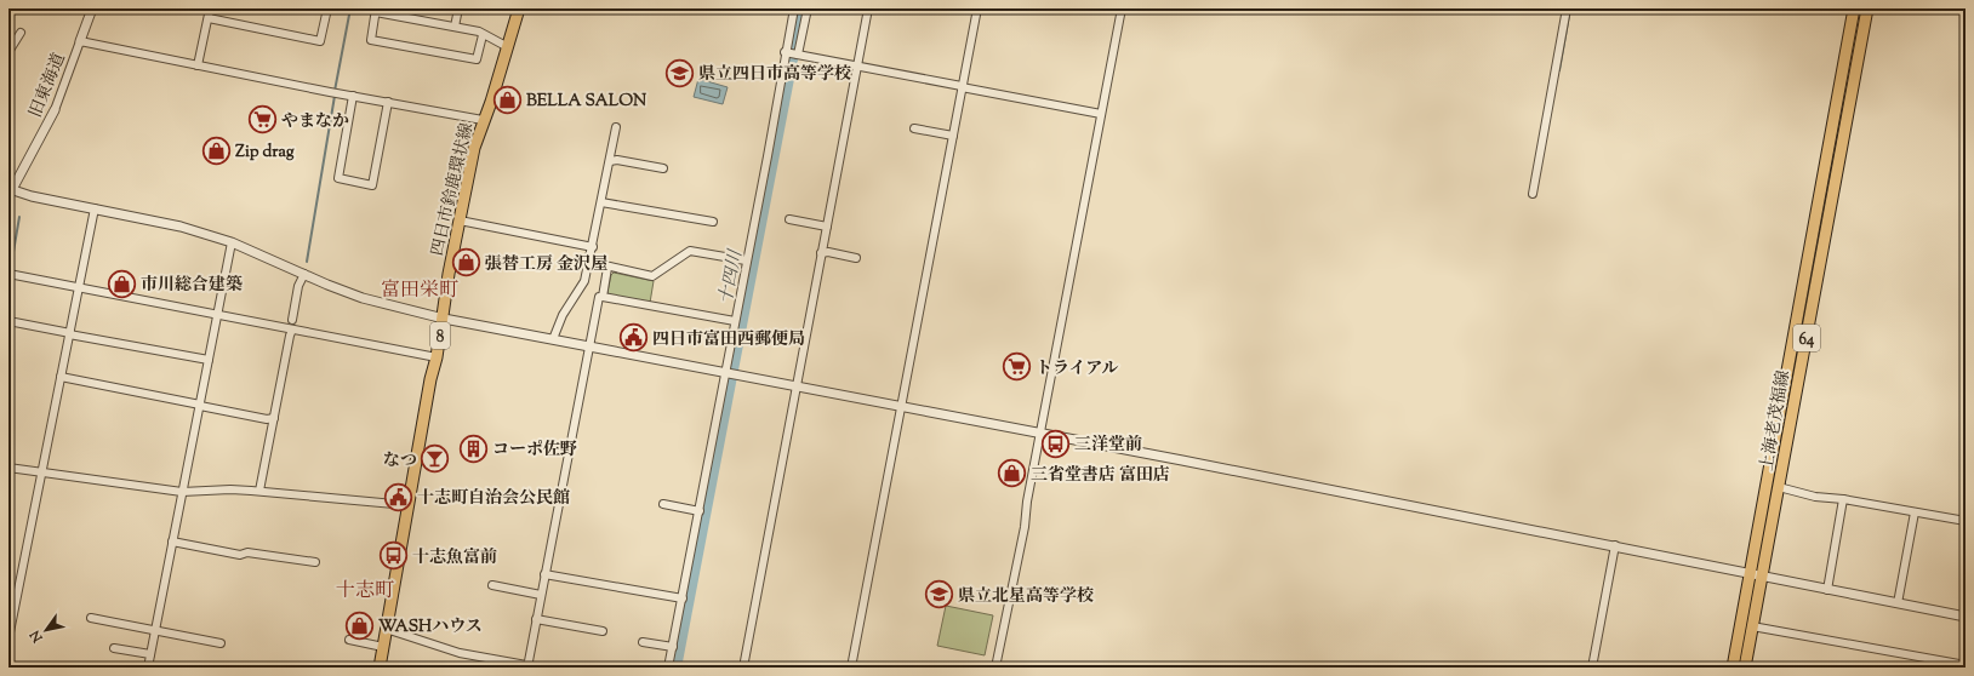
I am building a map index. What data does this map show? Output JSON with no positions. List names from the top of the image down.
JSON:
{
  "streets": {
    "main road": [
      "四日市鈴鹿環状線",
      "8",
      "64",
      "上海老茂福線"
    ],
    "street": ["旧東海道"]
  },
  "districts": ["富田栄町", "十志町"],
  "water": ["十四川"],
  "places": {
    "school or university": ["県立四日市高等学校", "県立北星高等学校"],
    "shop": [
      "BELLA SALON",
      "Zip drag",
      "張替工房 金沢屋",
      "市川総合建築",
      "三省堂書店 富田店",
      "WASHハウス"
    ],
    "supermarket": ["やまなか", "トライアル"],
    "public building": ["四日市富田西郵便局", "十志町自治会公民館"],
    "bus stop": ["三洋堂前", "十志魚富前"],
    "building": ["コーポ佐野"],
    "bar": ["なつ"]
  },
  "north": "bottom left"
}
